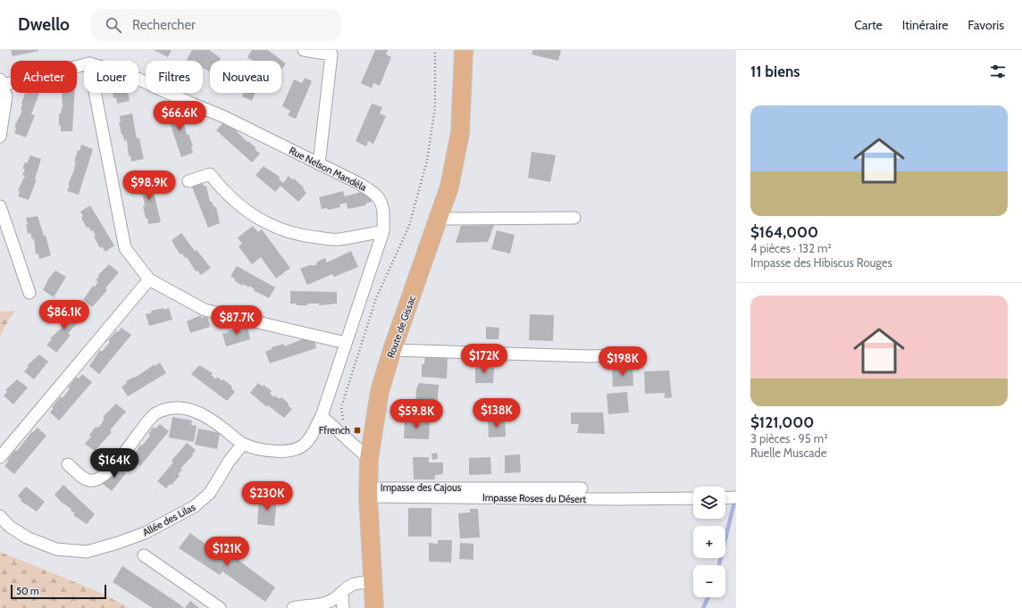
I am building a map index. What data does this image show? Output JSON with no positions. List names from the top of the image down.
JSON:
{
  "streets": {
    "main road": ["Route de Gissac"],
    "street": [
      "Rue Nelson Mandéla",
      "Impasse des Cajous",
      "Impasse Roses du Désert",
      "Allée des Lilas"
    ]
  },
  "crossings": [
    ["Route de Gissac", "Impasse des Cajous"],
    ["Route de Gissac", "Impasse Roses du Désert"],
    ["Impasse des Cajous", "Impasse Roses du Désert"]
  ],
  "places": {
    "transit": ["Ffrench"]
  },
  "scale_bar": "50 m",
  "page": {
    "header": "Dwello",
    "search": "Rechercher",
    "nav": ["Carte", "Itinéraire", "Favoris"],
    "heading": "11 biens",
    "chip": [
      "Acheter",
      "Louer",
      "Filtres",
      "Nouveau"
    ],
    "list": [
      {
        "name": "$164,000",
        "note": "4 pièces · 132 m² · Impasse des Hibiscus Rouges"
      },
      {
        "name": "$121,000",
        "note": "3 pièces · 95 m² · Ruelle Muscade"
      }
    ],
    "price": [
      "$66.6K",
      "$98.9K",
      "$86.1K",
      "$87.7K",
      "$172K",
      "$198K",
      "$138K",
      "$59.8K",
      "$164K",
      "$230K",
      "$121K"
    ],
    "map_buttons": ["+", "−"],
    "scale": "50 m"
  }
}
